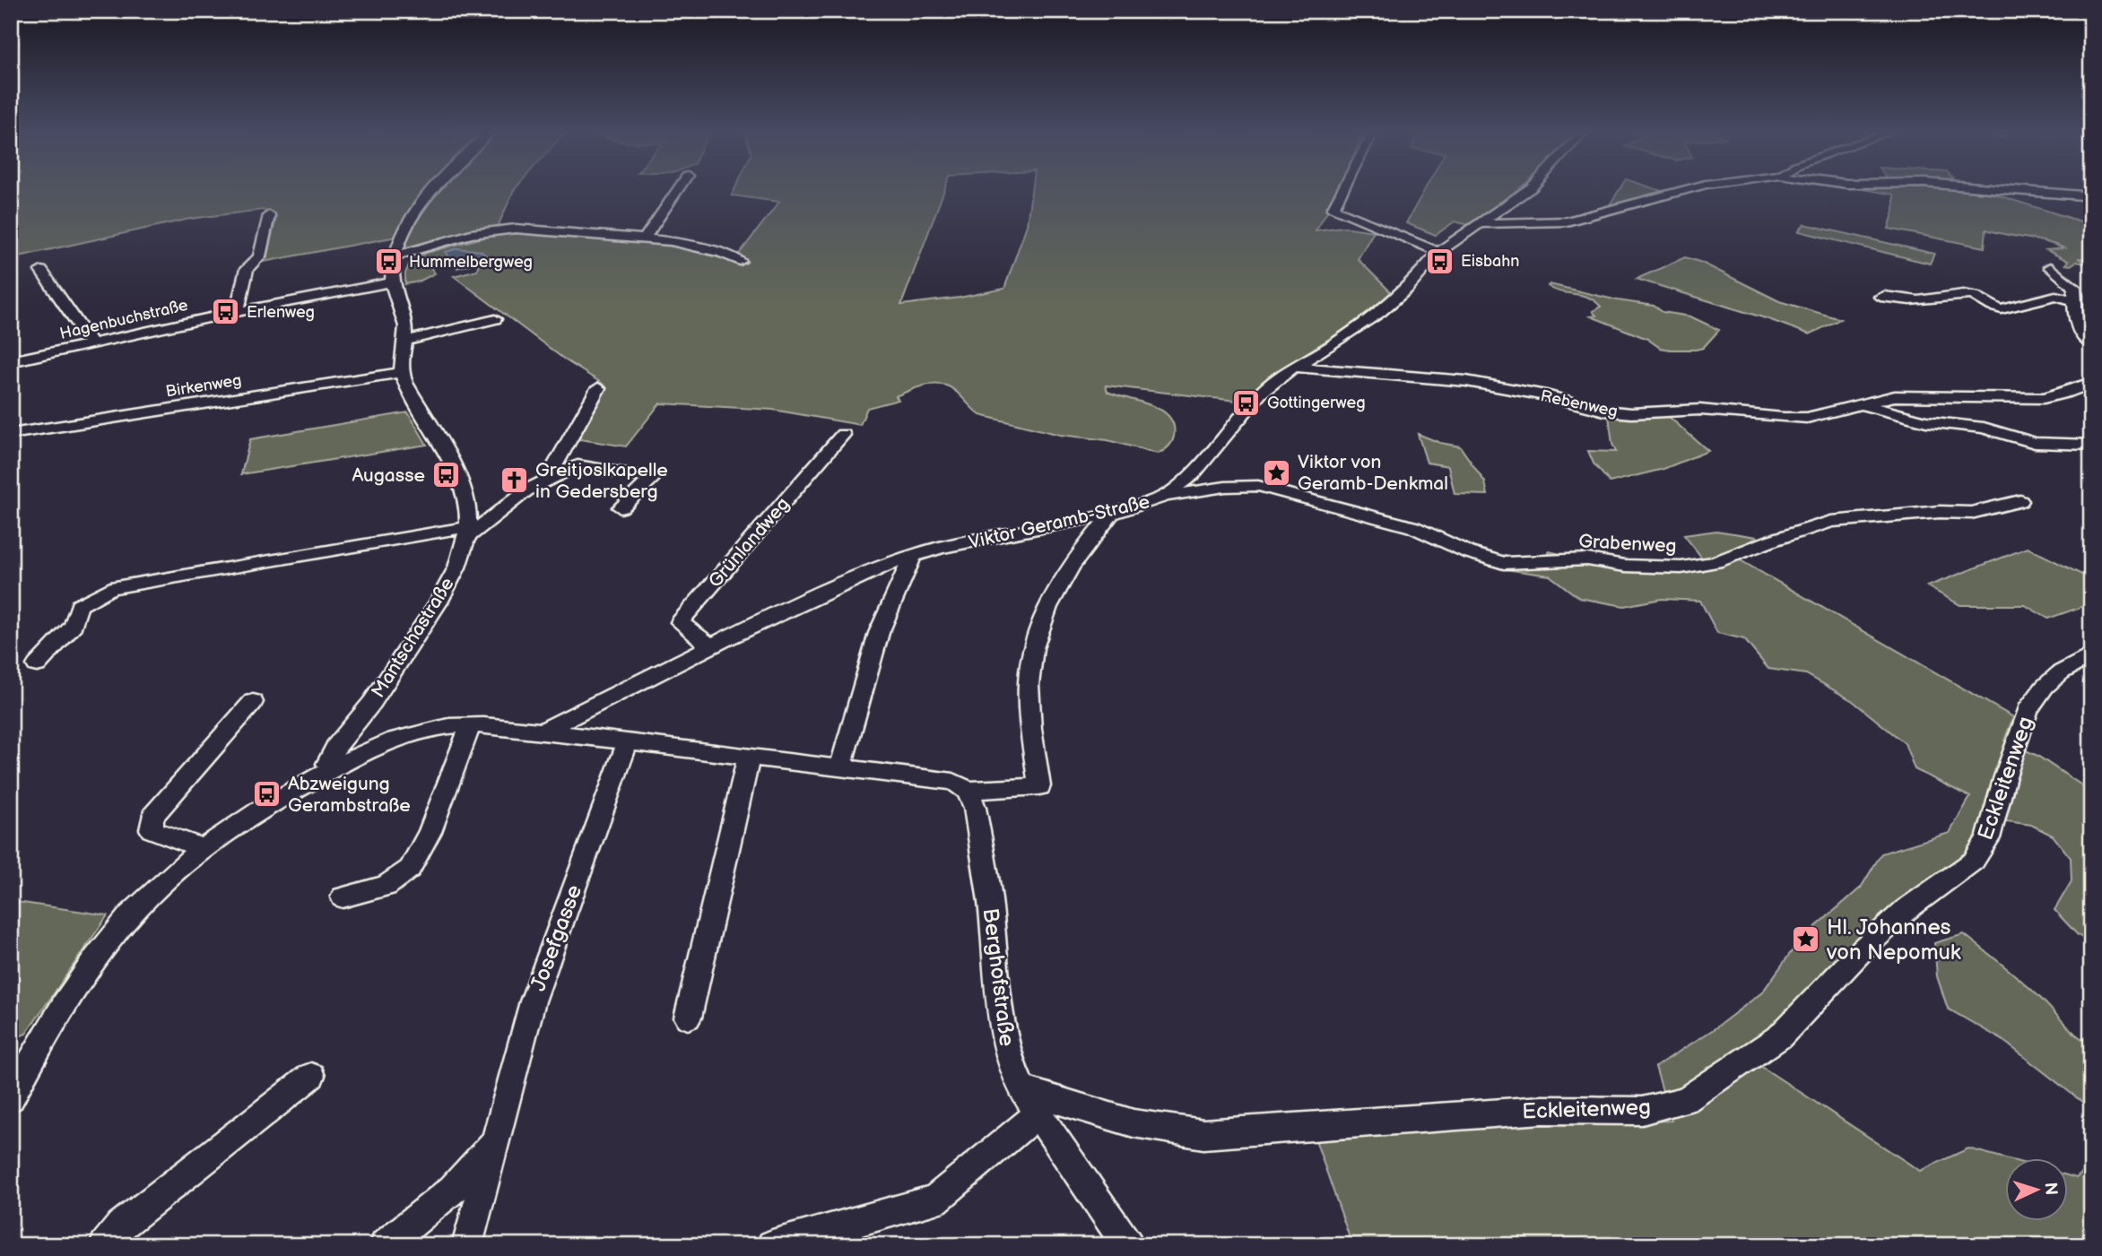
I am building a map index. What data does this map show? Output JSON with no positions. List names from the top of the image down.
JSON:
{
  "streets": {
    "street": [
      "Hagenbuchstraße",
      "Birkenweg",
      "Rebenweg",
      "Viktor Geramb-Straße",
      "Grünlandweg",
      "Grabenweg",
      "Mantschastraße",
      "Eckleitenweg",
      "Josefgasse",
      "Berghofstraße"
    ]
  },
  "crossings": [
    ["Rebenweg", "Viktor Geramb-Straße"],
    ["Viktor Geramb-Straße", "Grünlandweg"],
    ["Viktor Geramb-Straße", "Grabenweg"],
    ["Eckleitenweg", "Berghofstraße"]
  ],
  "places": {
    "bus stop": [
      "Eisbahn",
      "Hummelbergweg",
      "Erlenweg",
      "Gottingerweg",
      "Augasse",
      "Abzweigung Gerambstraße"
    ],
    "place": ["Viktor von Geramb-Denkmal", "Hl. Johannes von Nepomuk"],
    "church": ["Greitjoslkapelle in Gedersberg"]
  },
  "north": "right"
}
